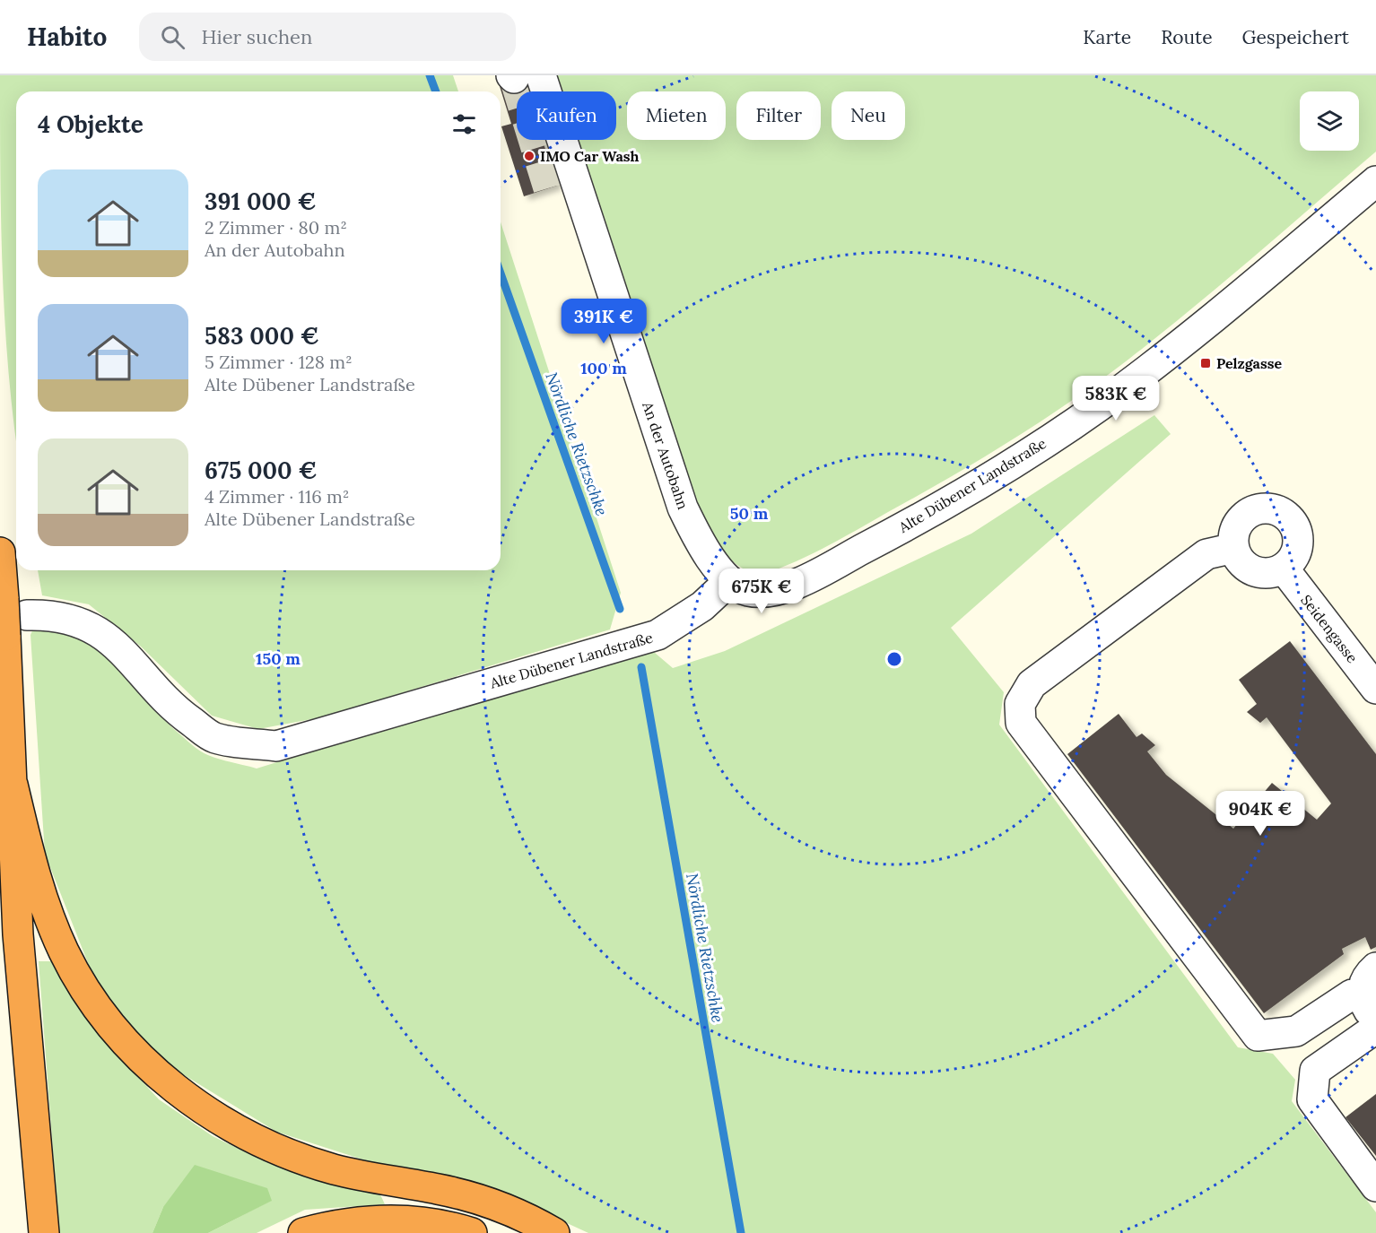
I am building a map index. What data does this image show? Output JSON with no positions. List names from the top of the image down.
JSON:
{
  "streets": {
    "street": ["An der Autobahn", "Alte Dübener Landstraße", "Seidengasse"]
  },
  "crossings": [
    ["An der Autobahn", "Alte Dübener Landstraße"]
  ],
  "water": ["Nördliche Rietzschke"],
  "places": {
    "other": ["IMO Car Wash"],
    "transit": ["Pelzgasse"]
  },
  "page": {
    "header": "Habito",
    "search": "Hier suchen",
    "nav": ["Karte", "Route", "Gespeichert"],
    "chip": [
      "Kaufen",
      "Mieten",
      "Filter",
      "Neu"
    ],
    "heading": "4 Objekte",
    "list": [
      {
        "name": "391 000 €",
        "note": "2 Zimmer · 80 m² · An der Autobahn"
      },
      {
        "name": "583 000 €",
        "note": "5 Zimmer · 128 m² · Alte Dübener Landstraße"
      },
      {
        "name": "675 000 €",
        "note": "4 Zimmer · 116 m² · Alte Dübener Landstraße"
      }
    ],
    "price": [
      "391K €",
      "583K €",
      "675K €",
      "904K €"
    ]
  },
  "rings": ["100 m", "50 m", "150 m"]
}
